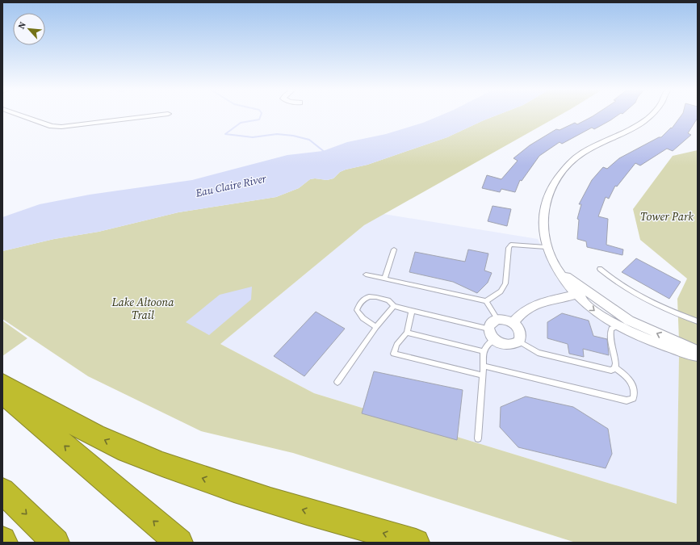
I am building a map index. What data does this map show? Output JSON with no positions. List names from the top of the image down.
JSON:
{
  "water": ["Eau Claire River"],
  "parks": ["Tower Park", "Lake Altoona Trail"],
  "north": "top left"
}
